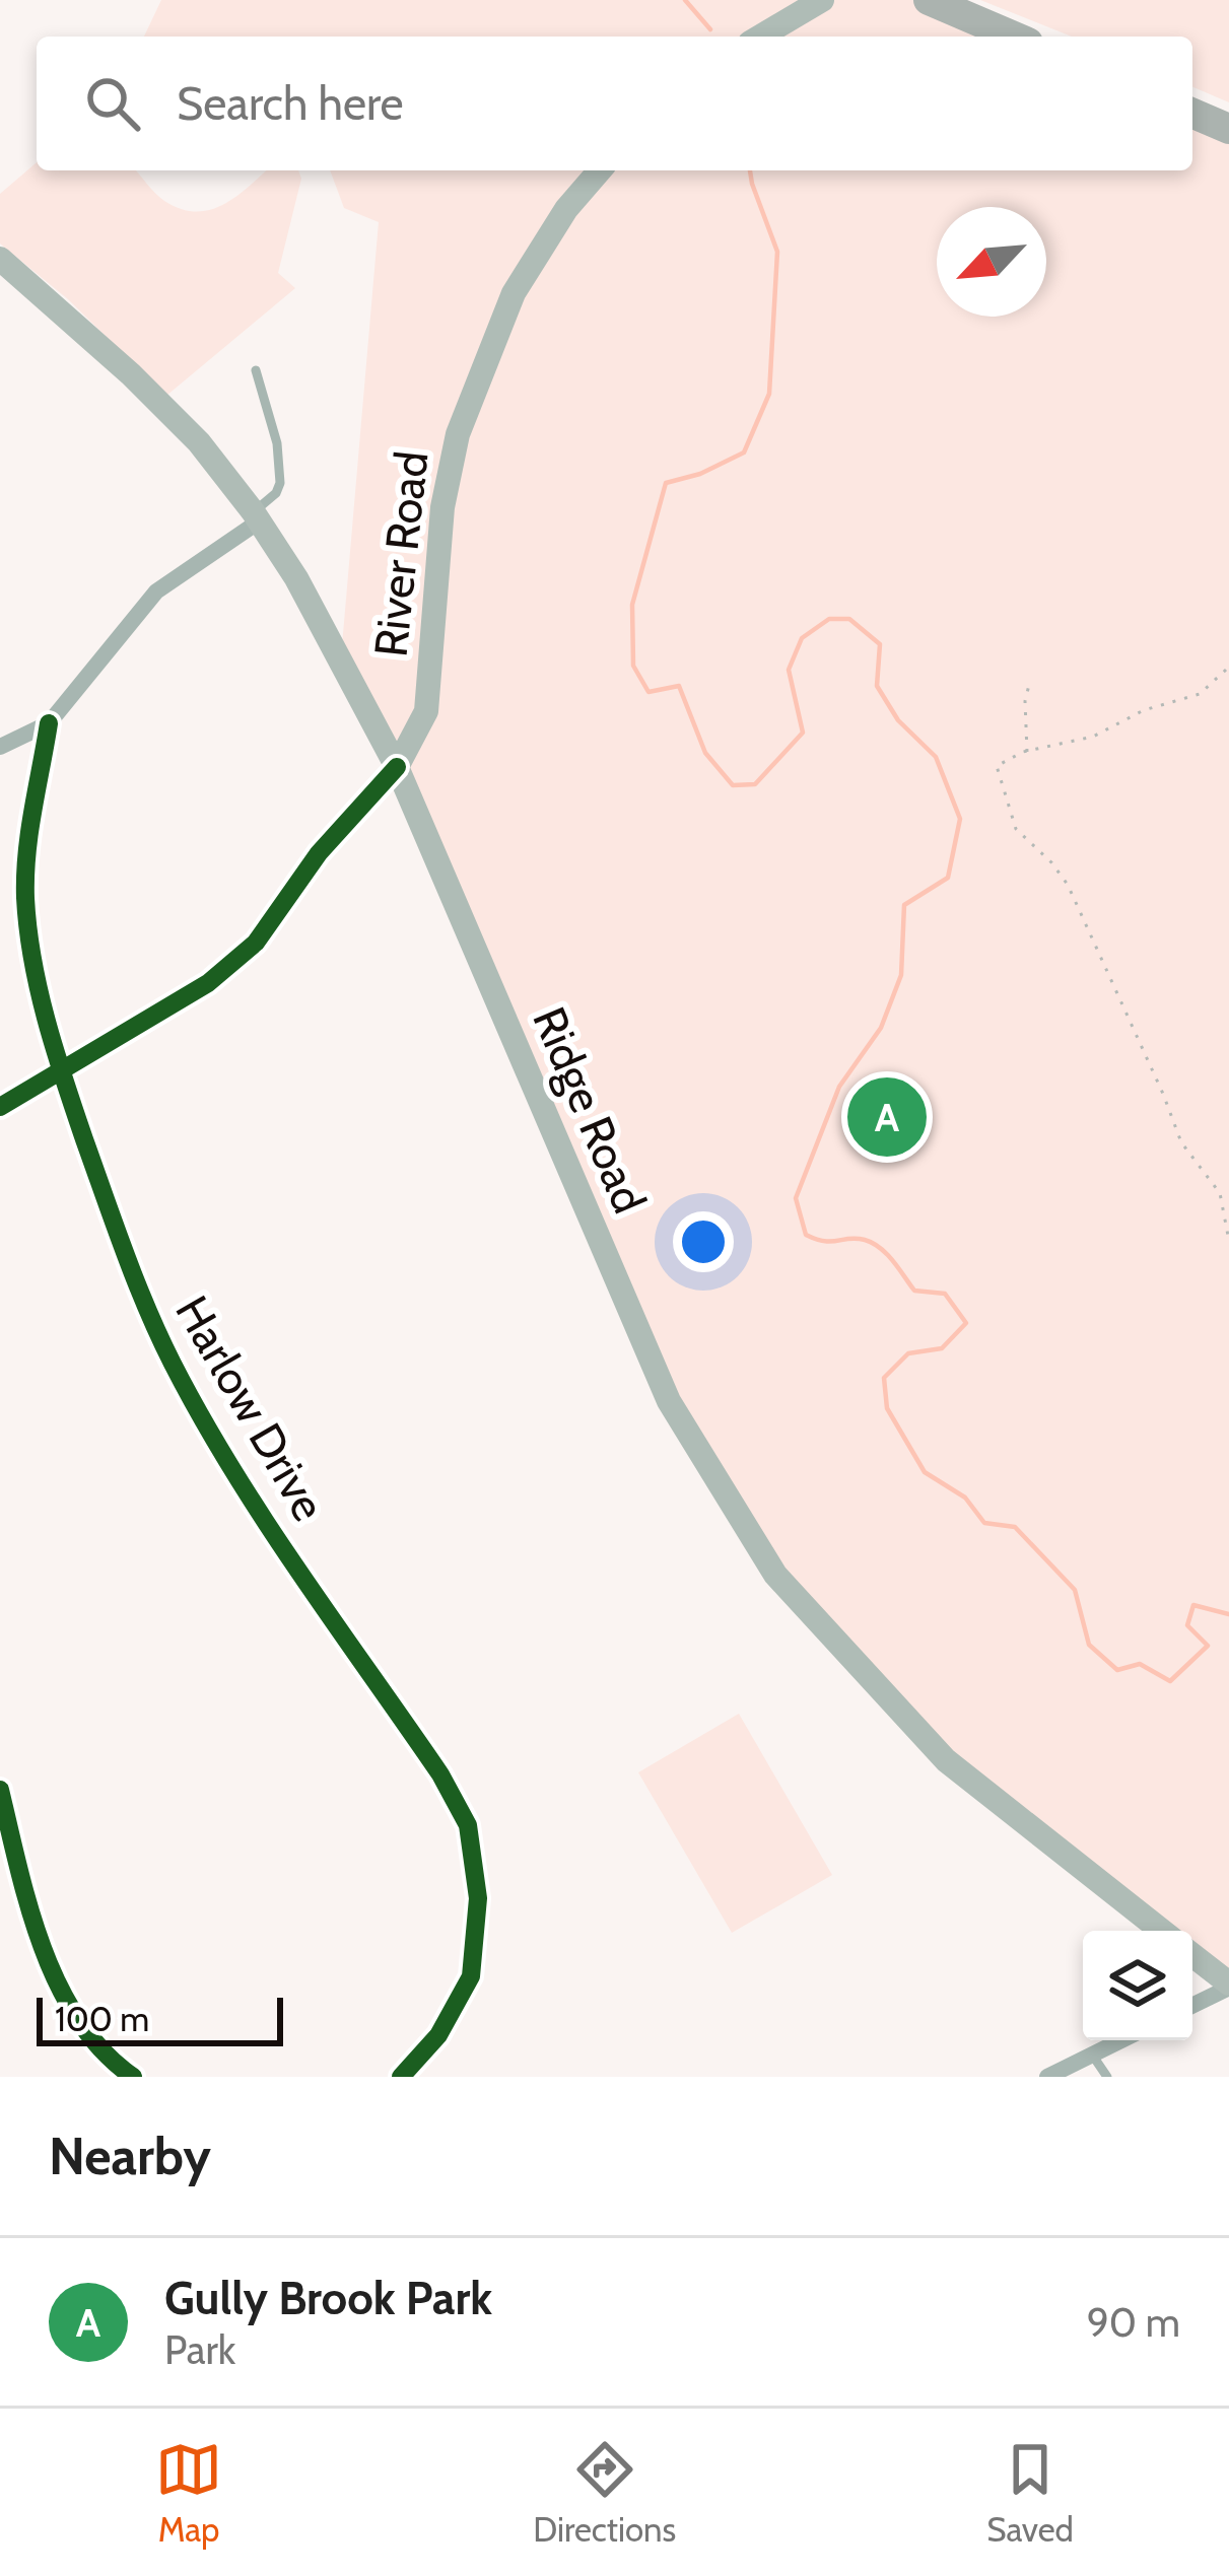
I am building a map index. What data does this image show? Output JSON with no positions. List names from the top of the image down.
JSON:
{
  "streets": {
    "main road": ["River Road", "Ridge Road"],
    "street": ["Harlow Drive"]
  },
  "crossings": [
    ["River Road", "Ridge Road"]
  ],
  "scale_bar": "100 m",
  "north": "bottom left",
  "page": {
    "search": "Search here",
    "pins": "A",
    "scale": "100 m",
    "heading": "Nearby",
    "list": [
      {
        "mark": "A",
        "name": "Gully Brook Park",
        "note": "Park",
        "value": "90 m"
      }
    ],
    "nav": ["Map", "Directions", "Saved"]
  }
}
